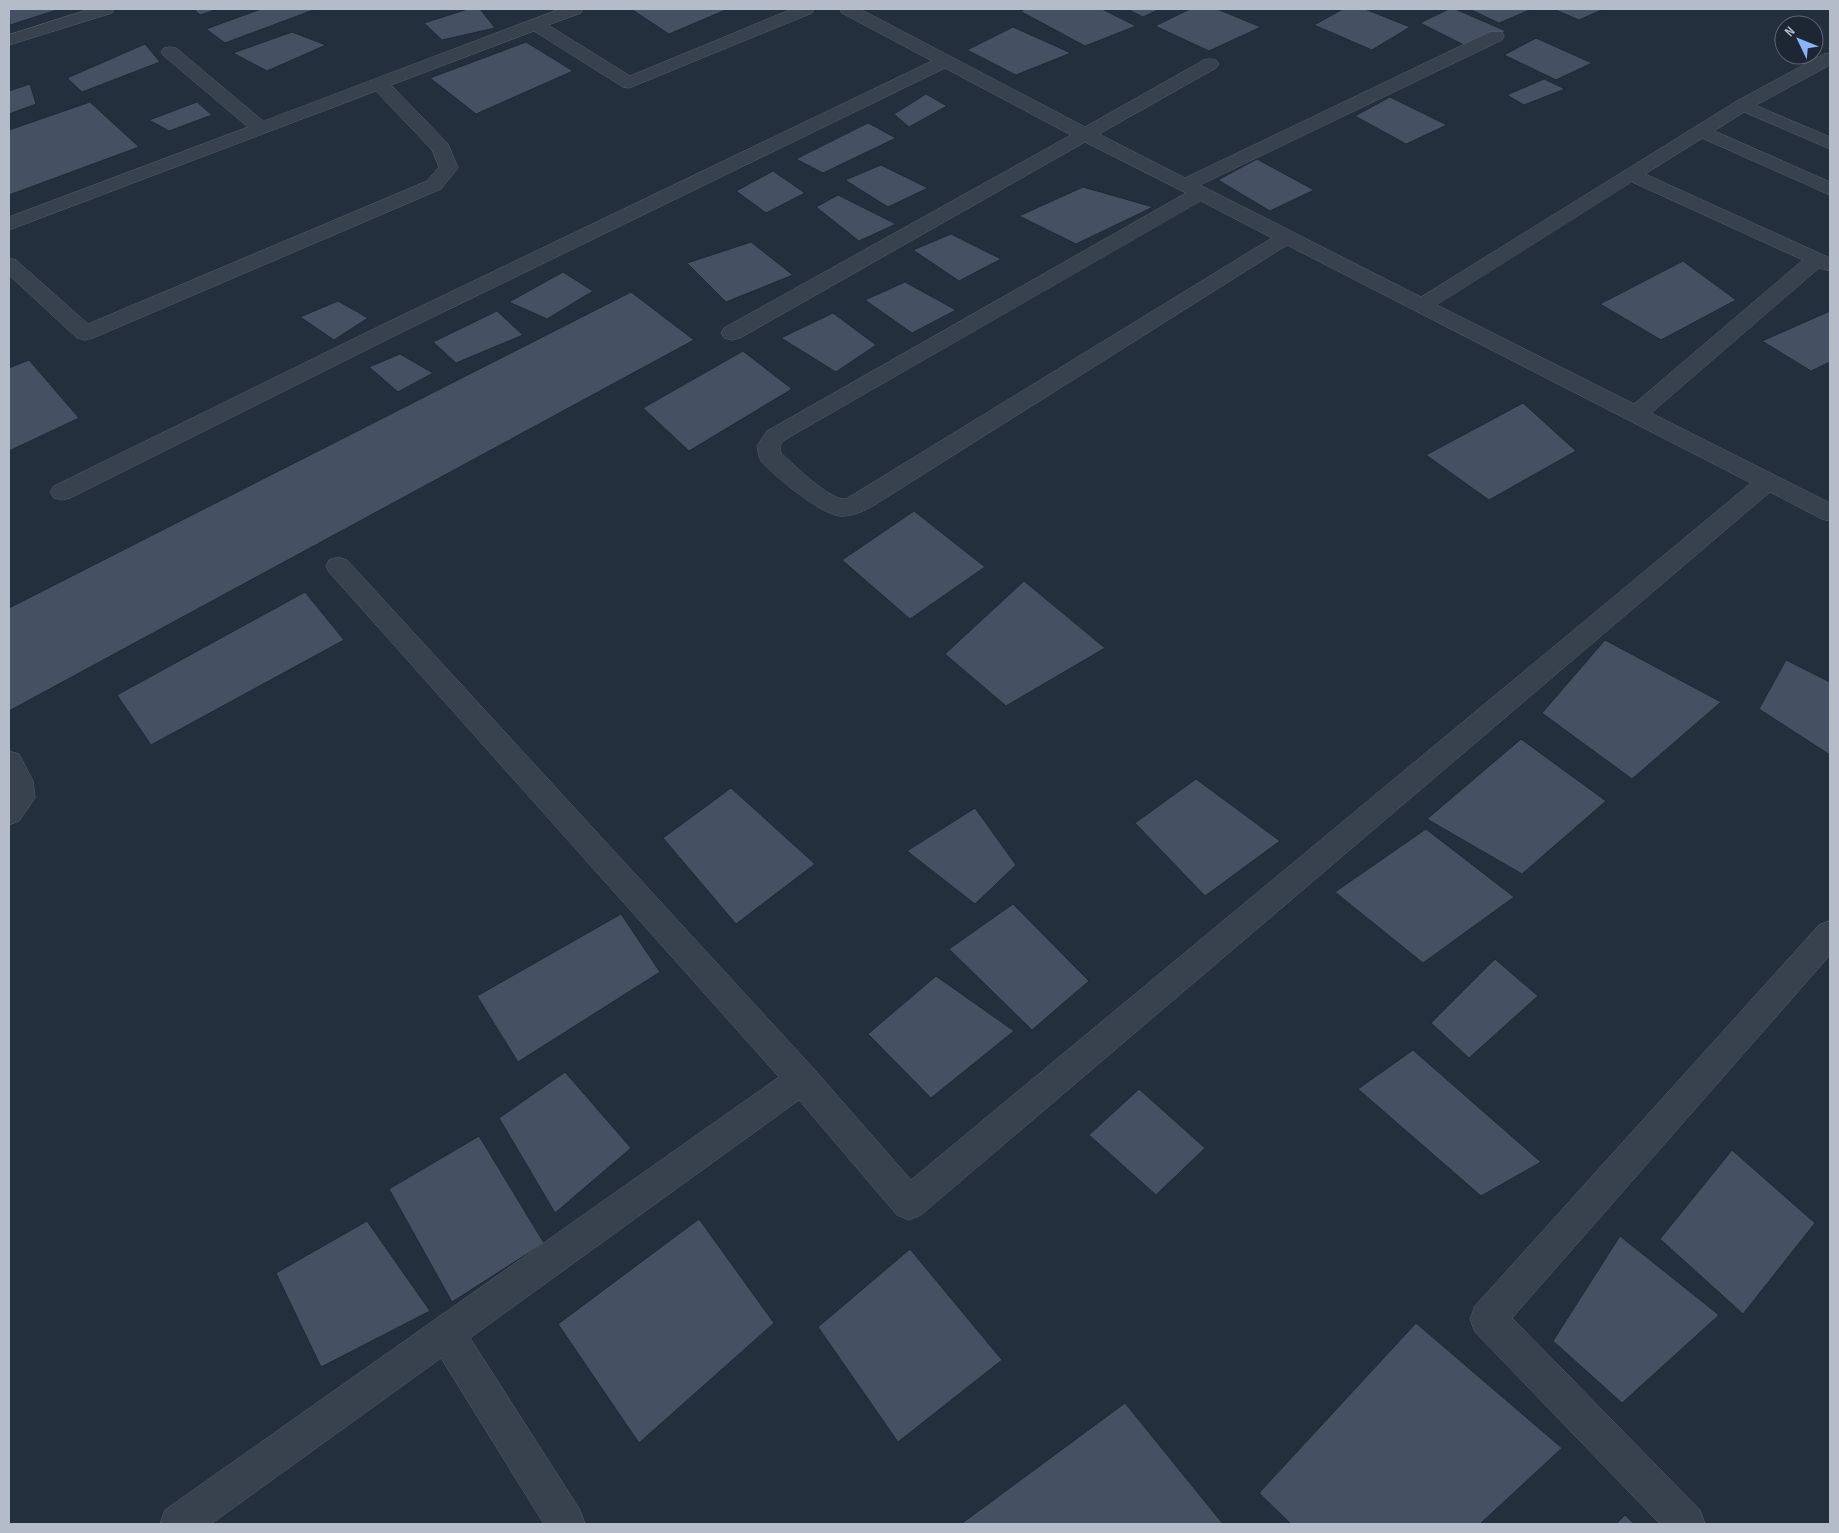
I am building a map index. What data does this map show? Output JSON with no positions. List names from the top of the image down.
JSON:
{
  "north": "top left"
}
